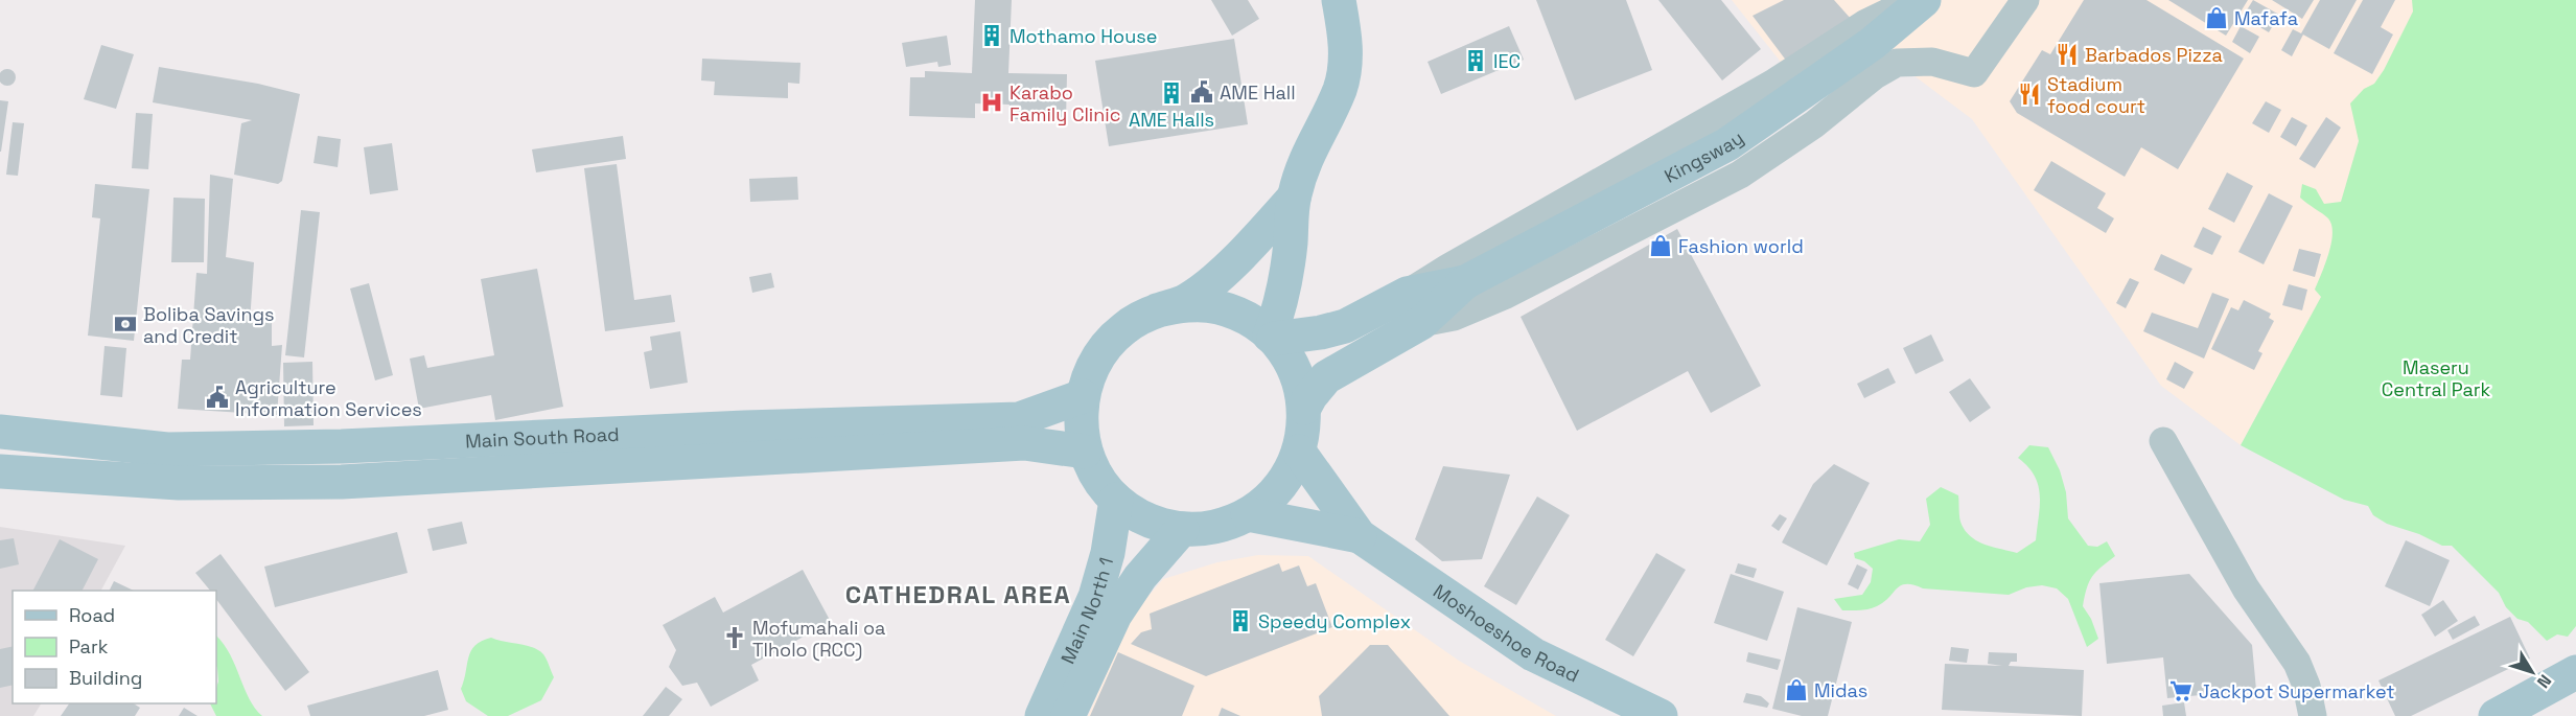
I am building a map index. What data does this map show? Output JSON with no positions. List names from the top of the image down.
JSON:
{
  "streets": {
    "main road": [
      "Kingsway",
      "Main South Road",
      "Main North 1",
      "Moshoeshoe Road"
    ]
  },
  "districts": ["CATHEDRAL AREA"],
  "parks": ["Maseru Central Park"],
  "places": {
    "shop": ["Mafafa", "Fashion world", "Midas"],
    "building": [
      "Mothamo House",
      "IEC",
      "AME Halls",
      "Speedy Complex"
    ],
    "restaurant": ["Barbados Pizza", "Stadium food court"],
    "public building": ["AME Hall", "Agriculture Information Services"],
    "hospital": ["Karabo Family Clinic"],
    "bank": ["Boliba Savings and Credit"],
    "church": ["Mofumahali oa Tlholo (RCC)"],
    "supermarket": ["Jackpot Supermarket"]
  },
  "legend": ["Road", "Park", "Building"],
  "north": "bottom right"
}
